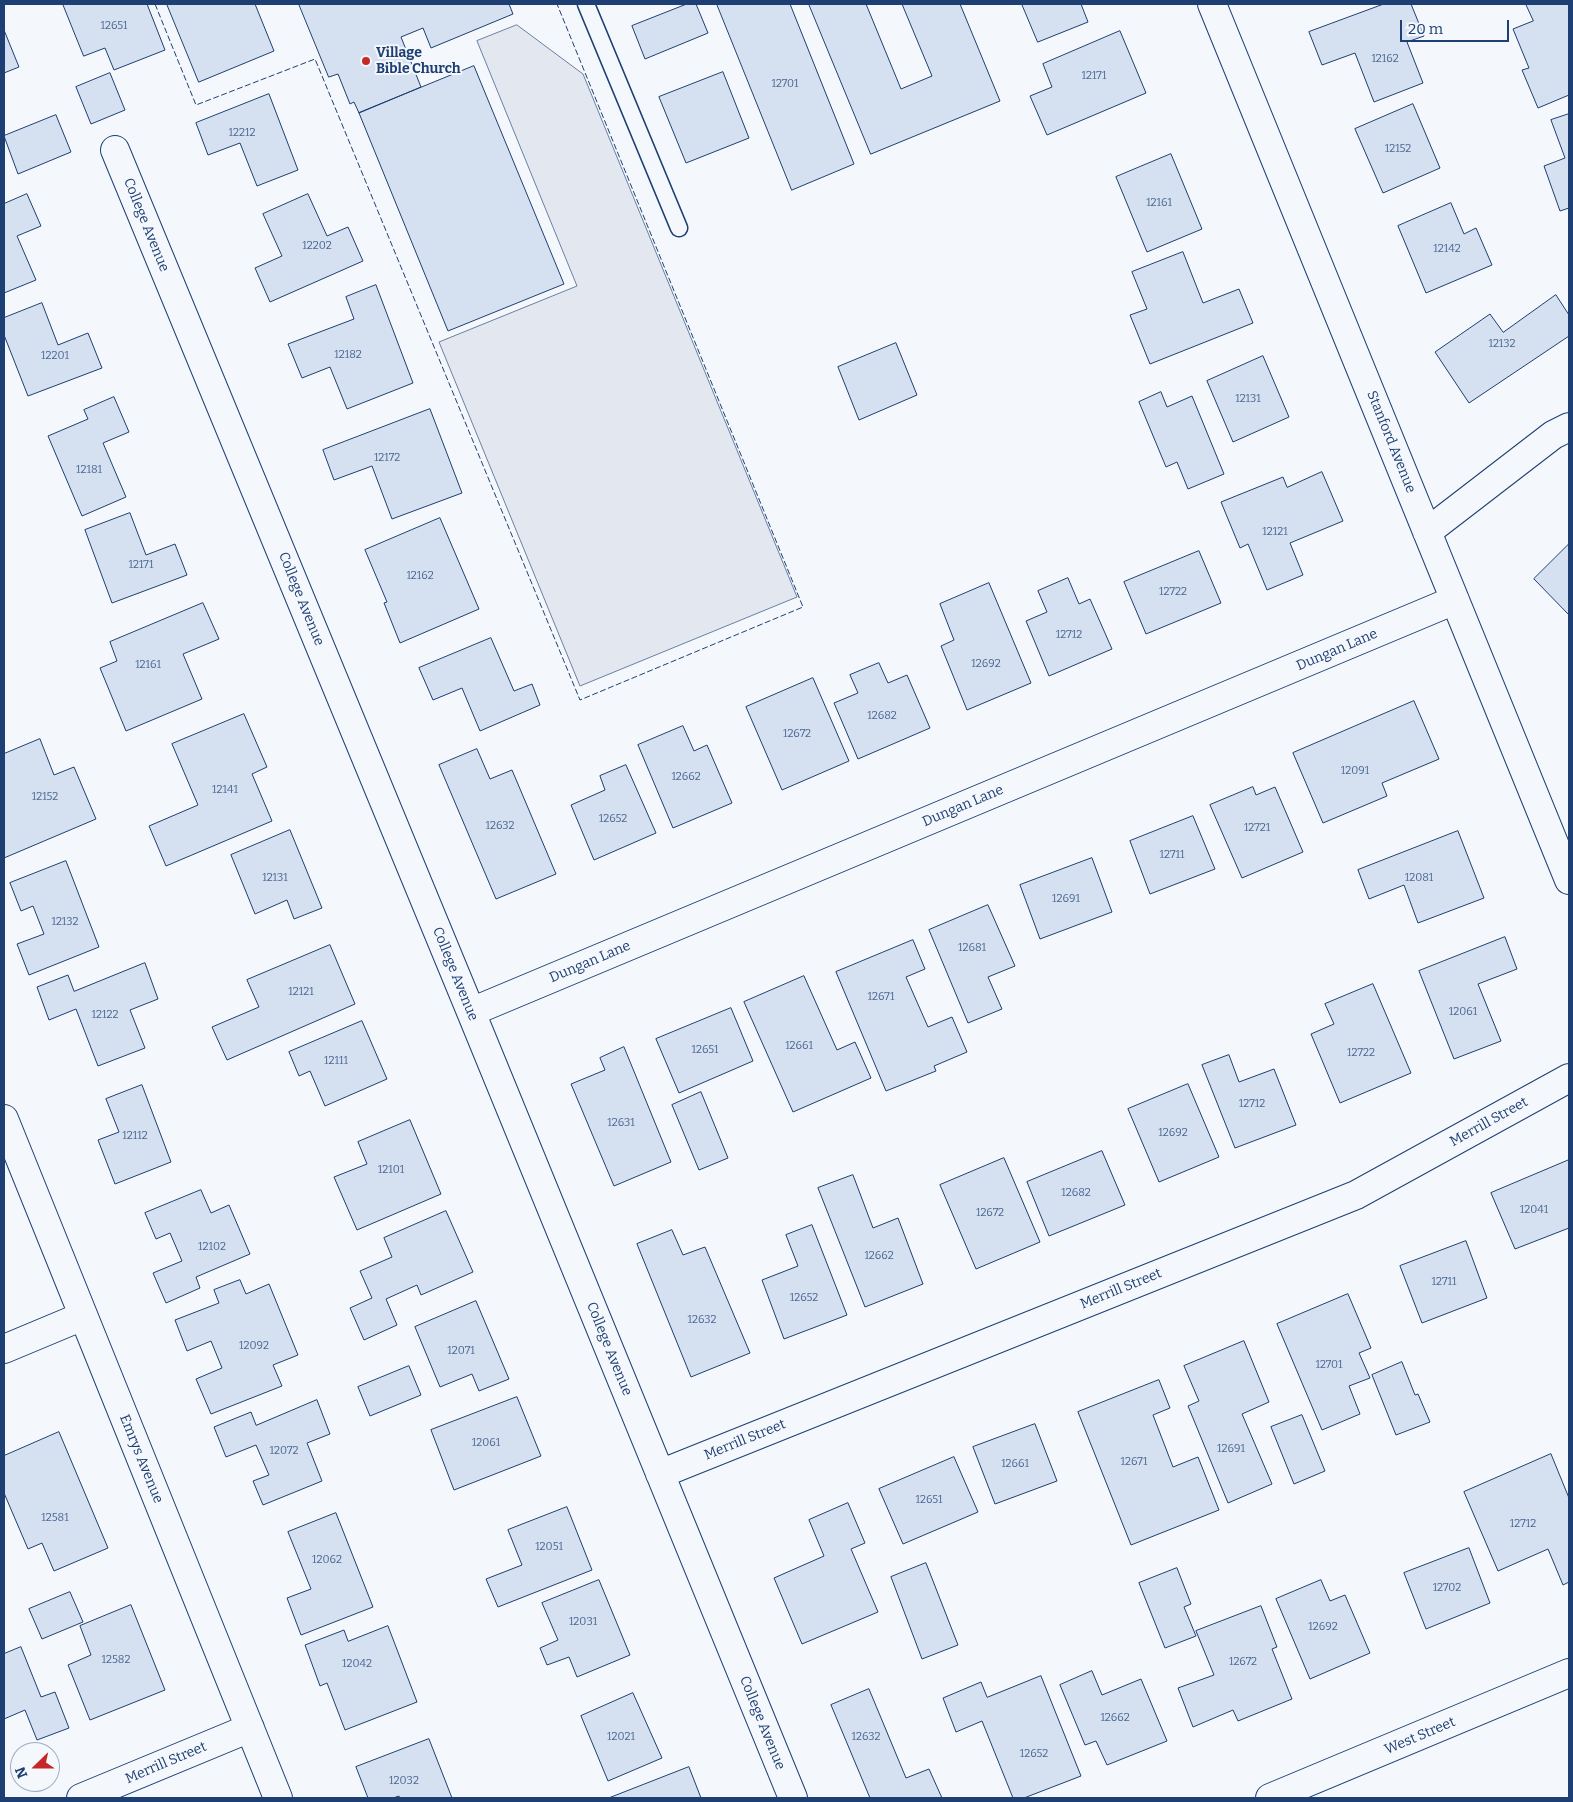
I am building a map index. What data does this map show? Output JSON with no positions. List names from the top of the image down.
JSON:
{
  "streets": {
    "street": [
      "College Avenue",
      "Stanford Avenue",
      "Dungan Lane",
      "Merrill Street",
      "Emrys Avenue",
      "West Street"
    ]
  },
  "crossings": [
    ["College Avenue", "Dungan Lane"],
    ["College Avenue", "Merrill Street"],
    ["Stanford Avenue", "Dungan Lane"],
    ["Merrill Street", "Emrys Avenue"]
  ],
  "places": ["Village Bible Church"],
  "house_numbers": [
    "12651",
    "12162",
    "12171",
    "12701",
    "12212",
    "12152",
    "12161",
    "12202",
    "12142",
    "12132",
    "12182",
    "12201",
    "12131",
    "12172",
    "12181",
    "12121",
    "12171",
    "12162",
    "12722",
    "12712",
    "12692",
    "12161",
    "12682",
    "12672",
    "12091",
    "12662",
    "12141",
    "12152",
    "12652",
    "12632",
    "12721",
    "12711",
    "12131",
    "12081",
    "12691",
    "12132",
    "12681",
    "12121",
    "12671",
    "12061",
    "12122",
    "12661",
    "12651",
    "12722",
    "12111",
    "12712",
    "12631",
    "12692",
    "12112",
    "12101",
    "12682",
    "12041",
    "12672",
    "12102",
    "12662",
    "12711",
    "12652",
    "12632",
    "12092",
    "12071",
    "12701",
    "12061",
    "12691",
    "12072",
    "12671",
    "12661",
    "12651",
    "12581",
    "12712",
    "12051",
    "12062",
    "12702",
    "12031",
    "12692",
    "12582",
    "12672",
    "12042",
    "12662",
    "12021",
    "12632",
    "12652",
    "12032"
  ],
  "scale_bar": "20 m",
  "north": "left"
}
